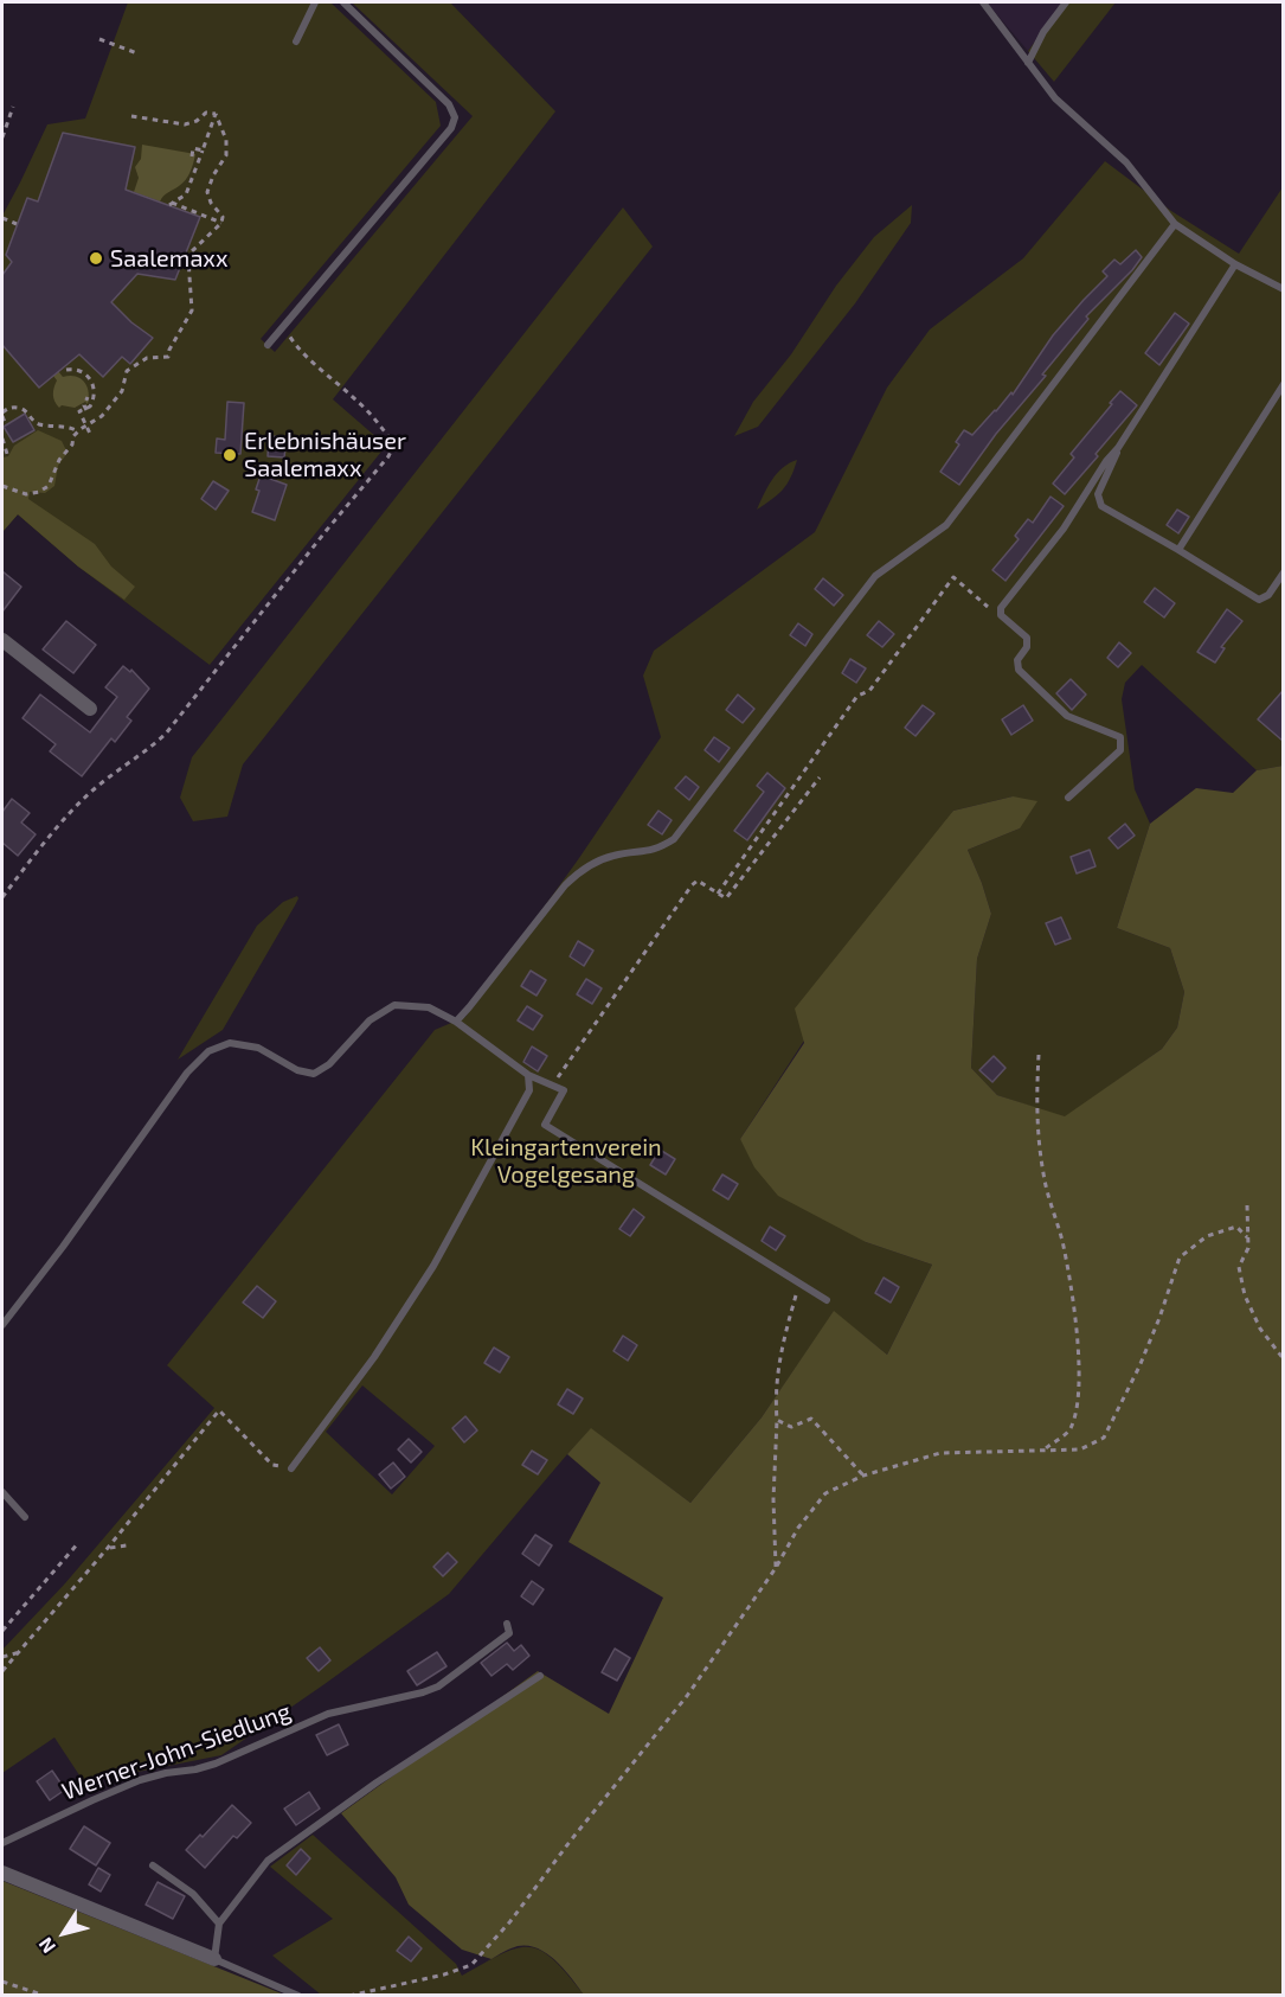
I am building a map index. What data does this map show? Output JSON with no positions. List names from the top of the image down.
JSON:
{
  "streets": {
    "lane": ["Werner-John-Siedlung"]
  },
  "parks": ["Kleingartenverein Vogelgesang"],
  "places": ["Saalemaxx", "Erlebnishäuser Saalemaxx"],
  "north": "bottom left"
}
